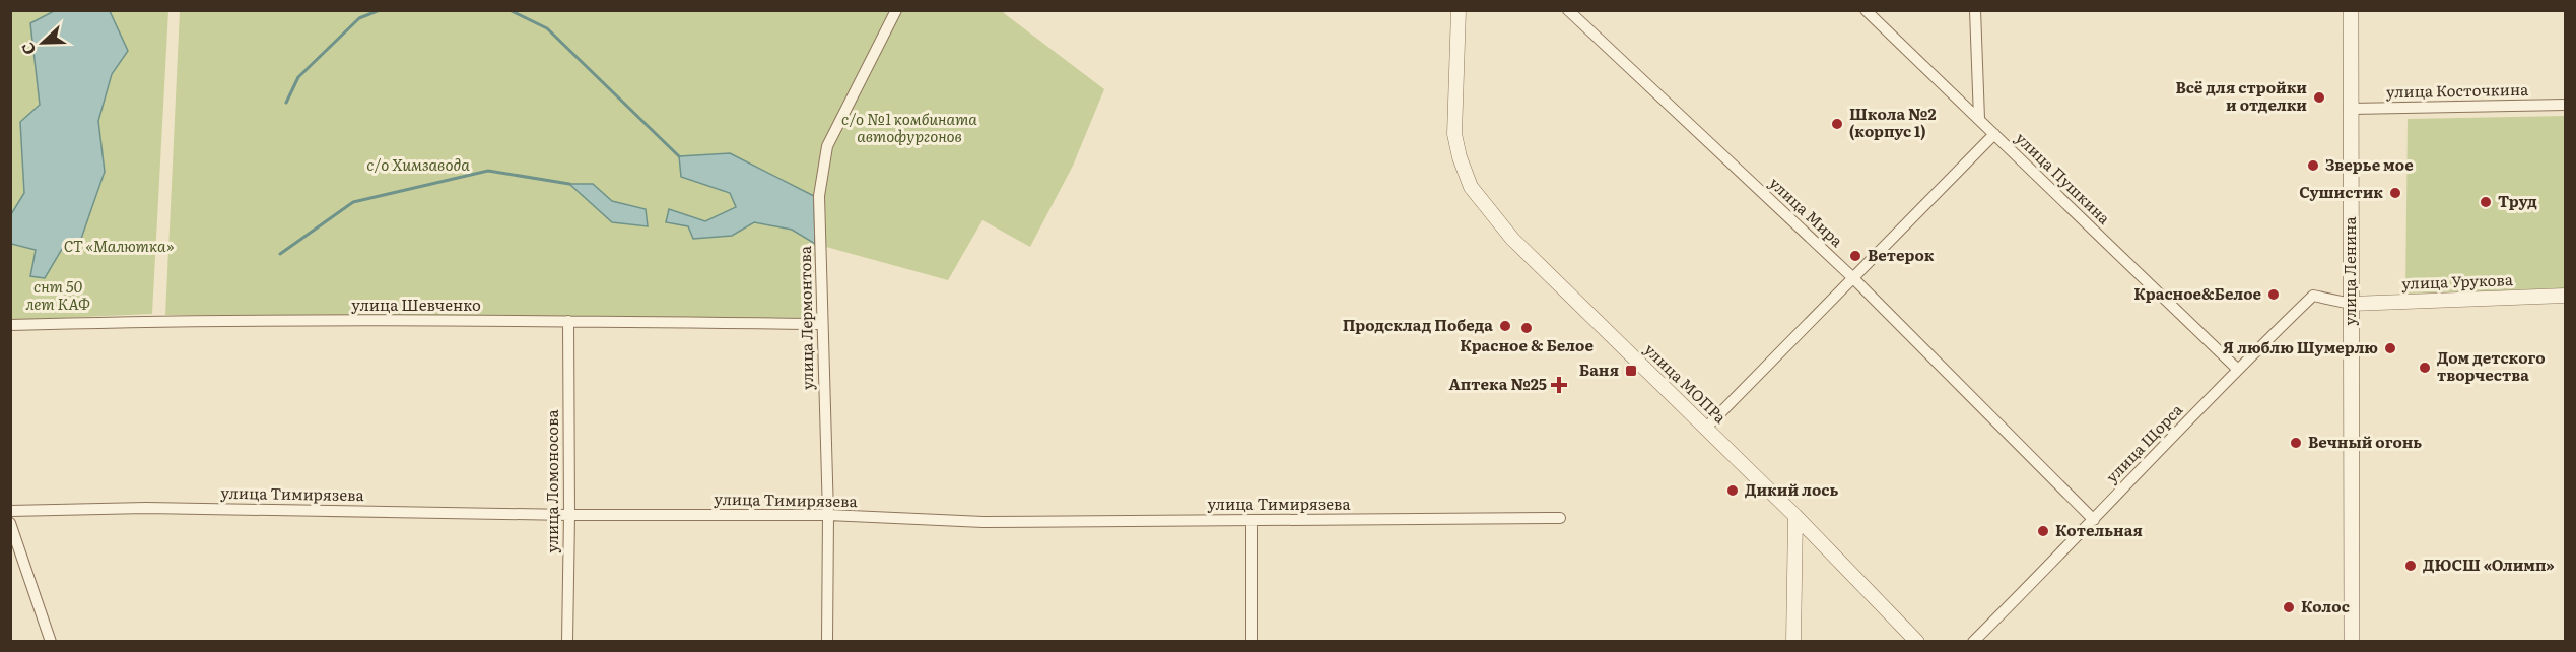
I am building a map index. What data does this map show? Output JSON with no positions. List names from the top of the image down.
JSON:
{
  "streets": {
    "main road": ["улица Ленина"],
    "street": [
      "улица Косточкина",
      "улица Пушкина",
      "улица Мира",
      "улица Урукова",
      "улица Шевченко",
      "улица Лермонтова",
      "улица МОПРа",
      "улица Щорса",
      "улица Ломоносова",
      "улица Тимирязева"
    ]
  },
  "crossings": [
    ["улица Косточкина", "улица Ленина"],
    ["улица Пушкина", "улица Щорса"],
    ["улица Мира", "улица Щорса"],
    ["улица Ленина", "улица Урукова"],
    ["улица Ленина", "улица Щорса"],
    ["улица Урукова", "улица Щорса"],
    ["улица Шевченко", "улица Лермонтова"],
    ["улица Шевченко", "улица Ломоносова"],
    ["улица Лермонтова", "улица Тимирязева"],
    ["улица Ломоносова", "улица Тимирязева"]
  ],
  "parks": [
    "с/о №1 комбината автофургонов",
    "с/о Химзавода",
    "СТ «Малютка»",
    "снт 50 лет КАФ"
  ],
  "places": {
    "other": [
      "Всё для стройки и отделки",
      "Школа №2 (корпус 1)",
      "Зверье мое",
      "Сушистик",
      "Труд",
      "Ветерок",
      "Красное&Белое",
      "Продсклад Победа",
      "Красное & Белое",
      "Я люблю Шумерлю",
      "Дом детского творчества",
      "Вечный огонь",
      "Дикий лось",
      "Котельная",
      "ДЮСШ «Олимп»",
      "Колос"
    ],
    "transit": ["Баня"],
    "health": ["Аптека №25"]
  },
  "north": "left"
}
